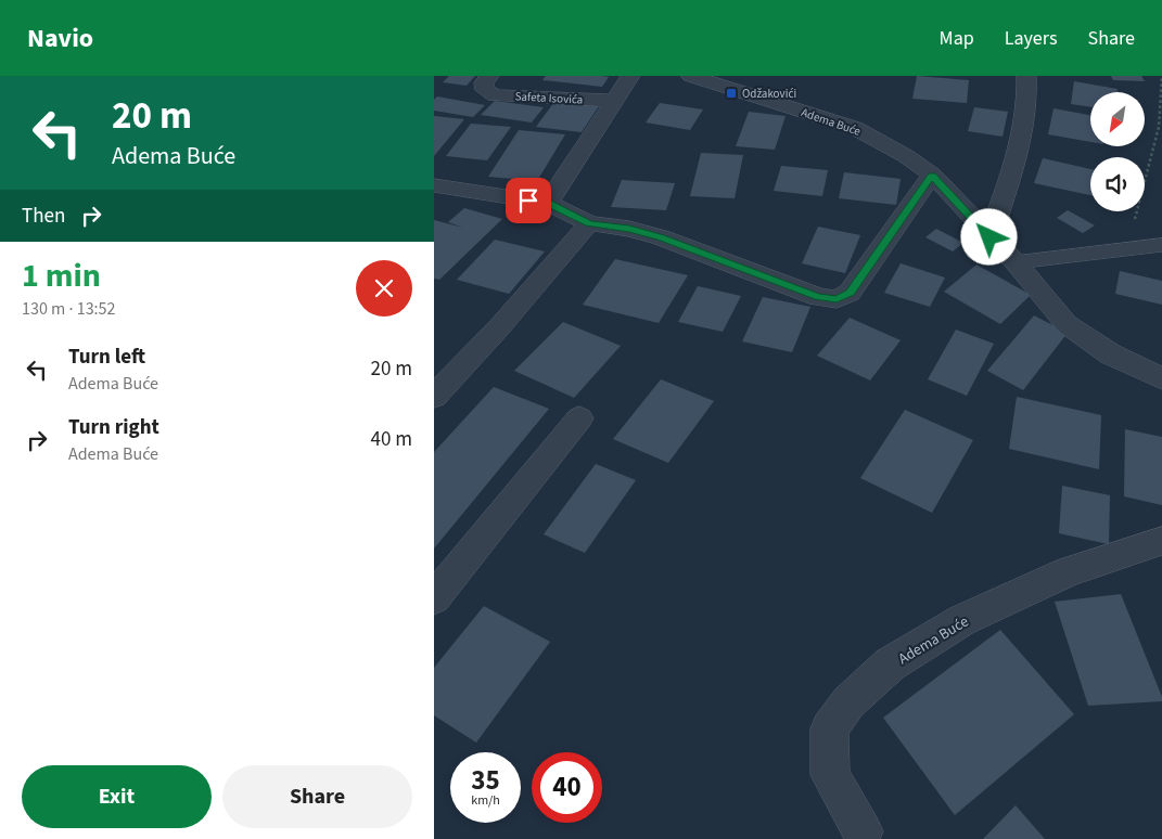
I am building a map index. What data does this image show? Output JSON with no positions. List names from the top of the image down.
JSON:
{
  "streets": {
    "street": ["Safeta Isovića", "Adema Buće"]
  },
  "places": {
    "transit": ["Odžakovići"]
  },
  "north": "bottom left",
  "page": {
    "header": "Navio",
    "nav": ["Map", "Layers", "Share"],
    "turn": ["20 m", "Adema Buće"],
    "then": "Then",
    "heading": ["1 min", "130 m · 13:52"],
    "list": [
      {
        "name": "Turn left",
        "note": "Adema Buće",
        "value": "20 m"
      },
      {
        "name": "Turn right",
        "note": "Adema Buće",
        "value": "40 m"
      }
    ],
    "speed": "35 km/h",
    "limit": "40",
    "buttons": ["Exit", "Share"]
  }
}
